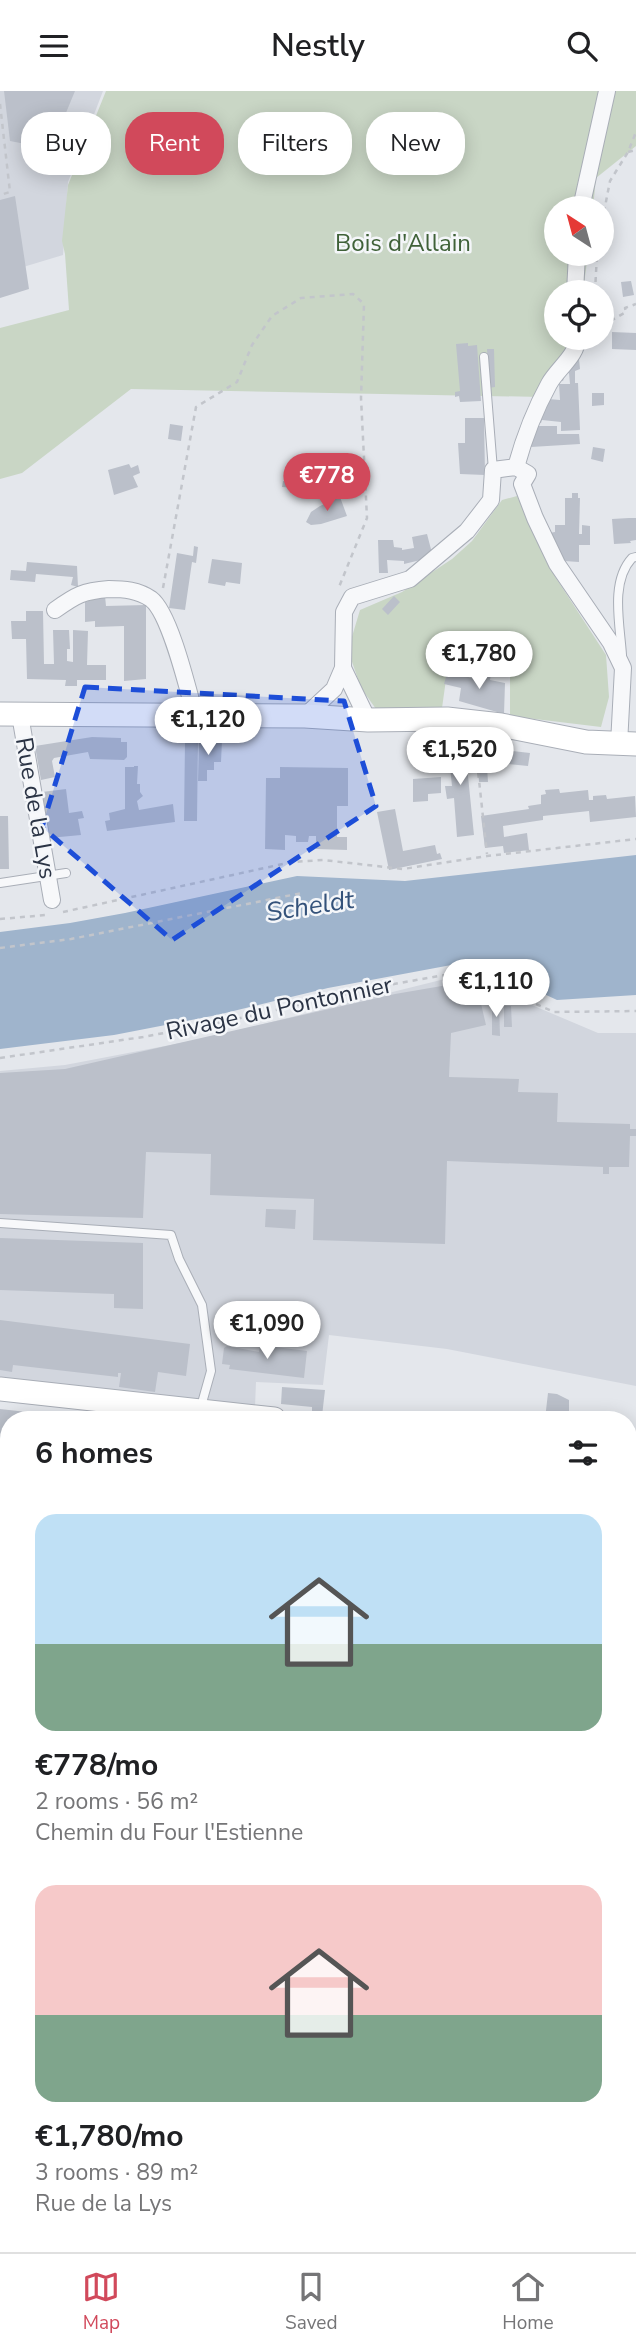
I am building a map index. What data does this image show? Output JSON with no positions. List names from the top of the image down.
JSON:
{
  "streets": {
    "main road": ["Rue de la Lys"],
    "path": ["Rivage du Pontonnier"]
  },
  "water": ["Scheldt"],
  "parks": ["Bois d'Allain"],
  "north": "top left",
  "page": {
    "header": "Nestly",
    "chip": [
      "Buy",
      "Rent",
      "Filters",
      "New"
    ],
    "price": [
      "€778",
      "€1,780",
      "€1,120",
      "€1,520",
      "€1,110",
      "€1,090"
    ],
    "heading": "6 homes",
    "list": [
      {
        "name": "€778/mo",
        "note": "2 rooms · 56 m² · Chemin du Four l'Estienne"
      },
      {
        "name": "€1,780/mo",
        "note": "3 rooms · 89 m² · Rue de la Lys"
      }
    ],
    "tabs": ["Map", "Saved", "Home"]
  }
}
